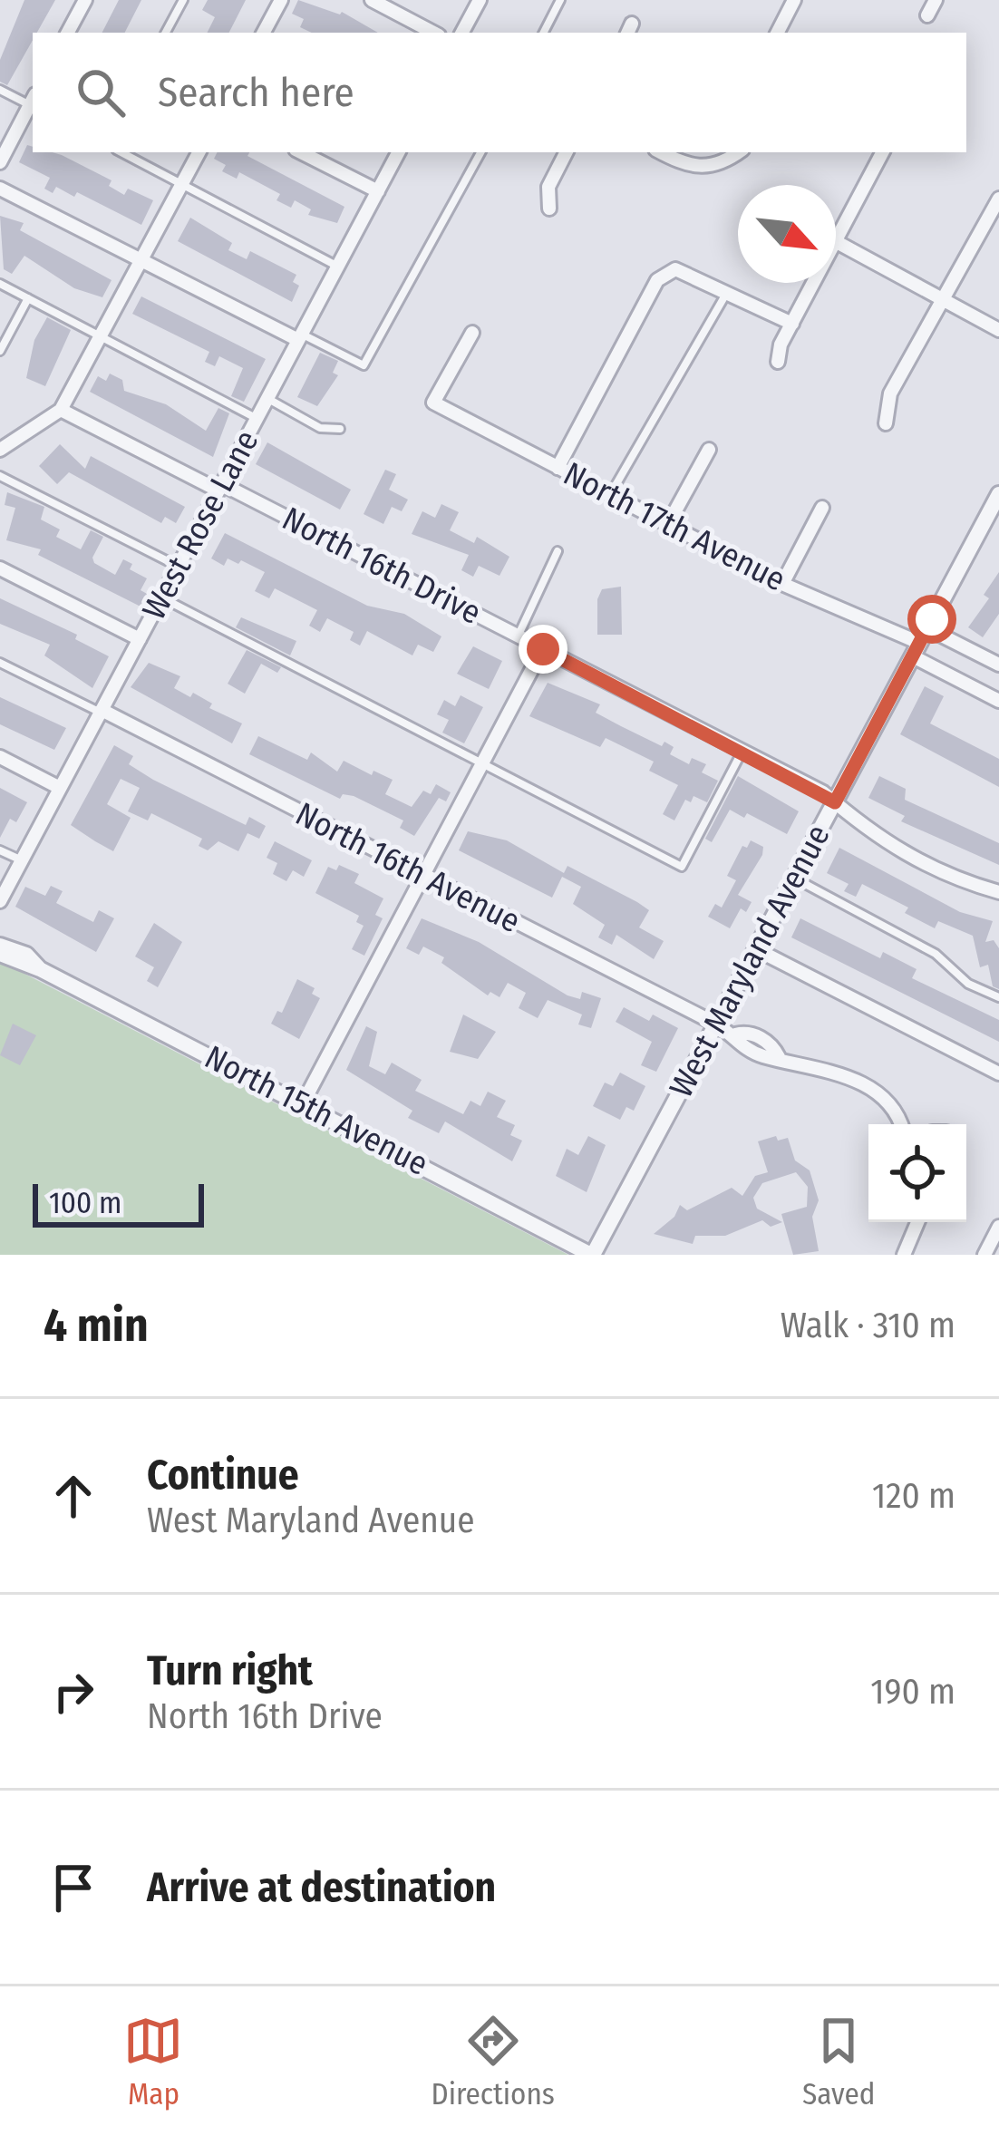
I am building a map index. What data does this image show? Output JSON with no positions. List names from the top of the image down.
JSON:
{
  "streets": {
    "street": [
      "West Rose Lane",
      "North 17th Avenue",
      "North 16th Drive",
      "North 16th Avenue",
      "West Maryland Avenue",
      "North 15th Avenue"
    ]
  },
  "crossings": [
    ["West Rose Lane", "North 16th Drive"],
    ["West Rose Lane", "North 16th Avenue"],
    ["North 17th Avenue", "West Maryland Avenue"],
    ["North 16th Drive", "West Maryland Avenue"],
    ["North 16th Avenue", "West Maryland Avenue"],
    ["West Maryland Avenue", "North 15th Avenue"]
  ],
  "scale_bar": "100 m",
  "north": "bottom right",
  "page": {
    "search": "Search here",
    "scale": "100 m",
    "heading": ["4 min", "Walk · 310 m"],
    "list": [
      ["Continue", "West Maryland Avenue", "120 m"],
      ["Turn right", "North 16th Drive", "190 m"],
      "Arrive at destination"
    ],
    "nav": ["Map", "Directions", "Saved"]
  }
}
